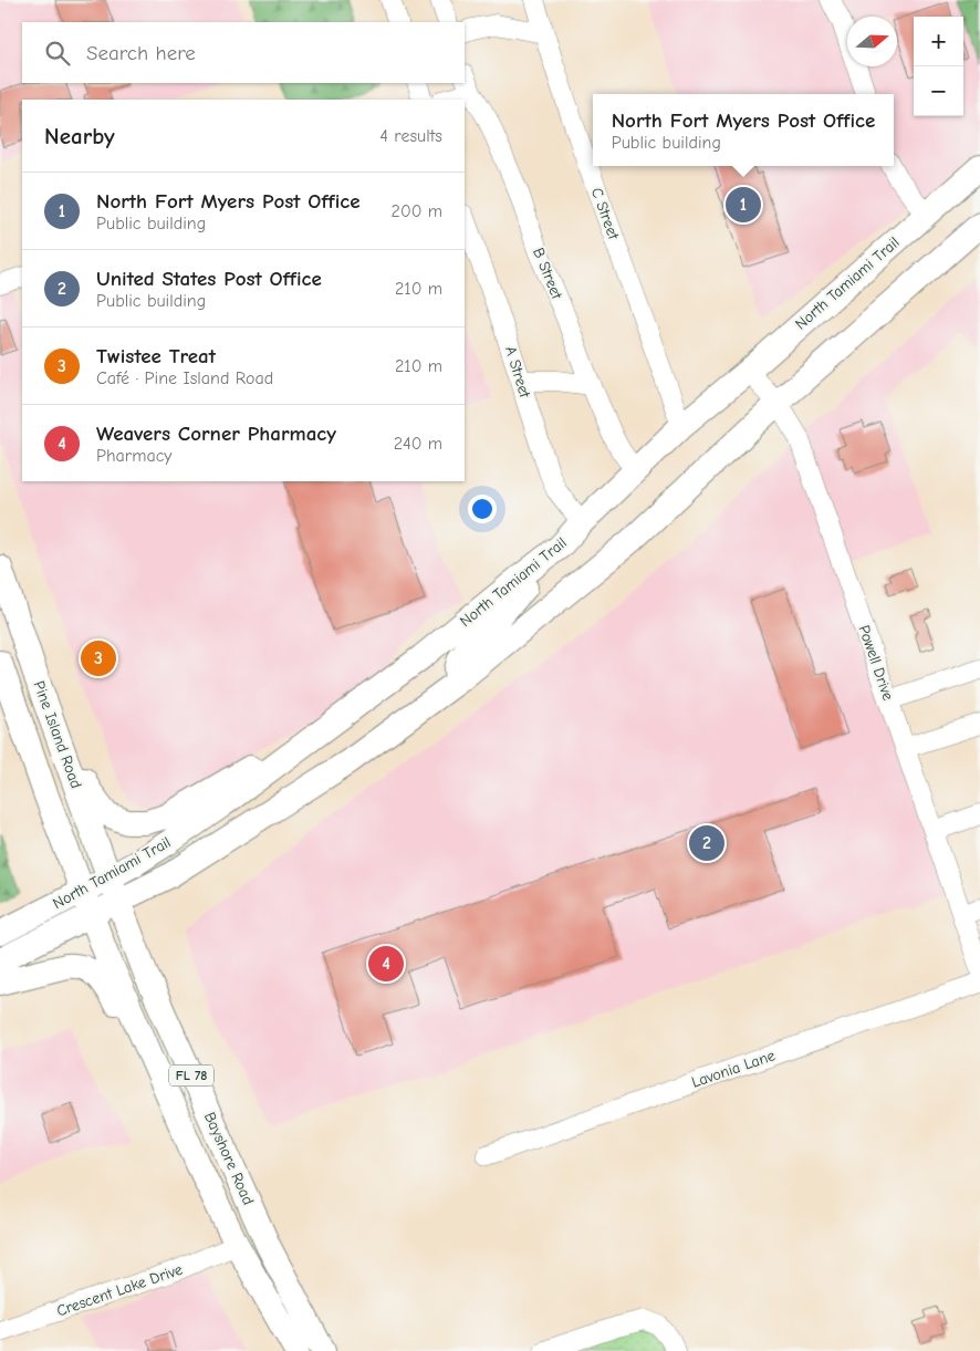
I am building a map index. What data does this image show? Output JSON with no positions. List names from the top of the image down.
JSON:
{
  "streets": {
    "main road": [
      "North Tamiami Trail",
      "Pine Island Road",
      "FL 78",
      "Bayshore Road"
    ],
    "street": [
      "C Street",
      "B Street",
      "A Street",
      "Powell Drive",
      "Lavonia Lane",
      "Crescent Lake Drive"
    ]
  },
  "crossings": [
    ["C Street", "North Tamiami Trail"],
    ["B Street", "North Tamiami Trail"],
    ["North Tamiami Trail", "A Street"],
    ["North Tamiami Trail", "Powell Drive"],
    ["North Tamiami Trail", "Pine Island Road"],
    ["North Tamiami Trail", "Bayshore Road"],
    ["Pine Island Road", "Bayshore Road"],
    ["Bayshore Road", "Crescent Lake Drive"]
  ],
  "north": "right",
  "page": {
    "map_buttons": ["+", "−"],
    "search": "Search here",
    "popup": ["North Fort Myers Post Office", "Public building"],
    "heading": ["Nearby", "4 results"],
    "list": [
      {
        "mark": "1",
        "name": "North Fort Myers Post Office",
        "note": "Public building",
        "value": "200 m"
      },
      {
        "mark": "2",
        "name": "United States Post Office",
        "note": "Public building",
        "value": "210 m"
      },
      {
        "mark": "3",
        "name": "Twistee Treat",
        "note": "Café · Pine Island Road",
        "value": "210 m"
      },
      {
        "mark": "4",
        "name": "Weavers Corner Pharmacy",
        "note": "Pharmacy",
        "value": "240 m"
      }
    ],
    "pins": [
      "1",
      "3",
      "2",
      "4"
    ]
  }
}
